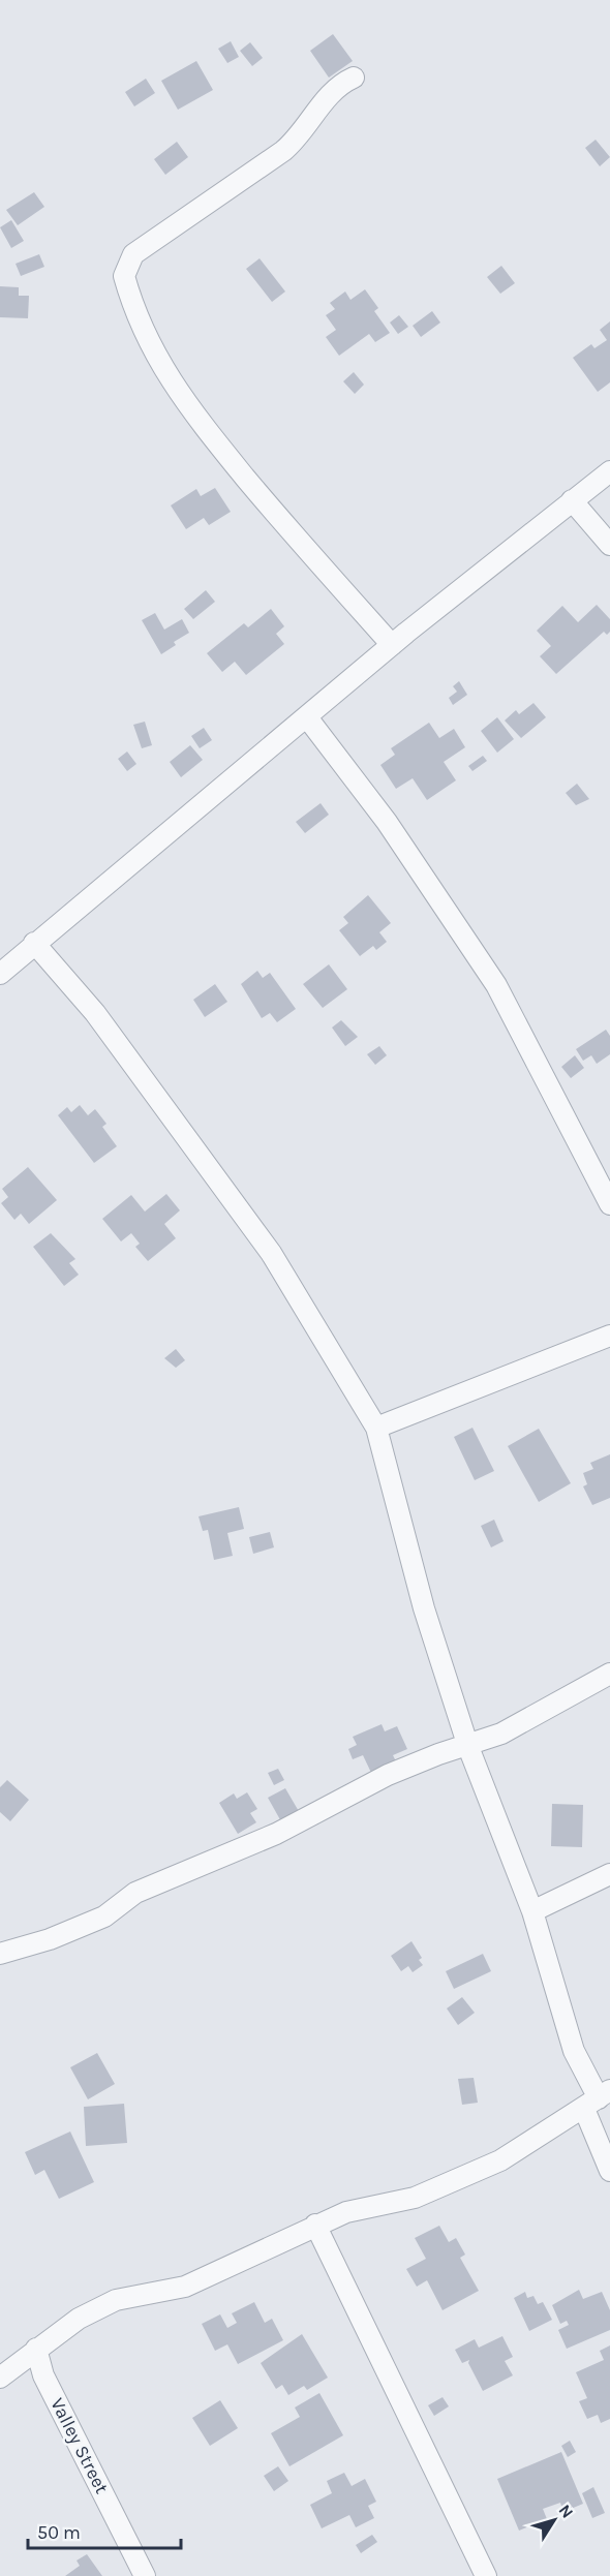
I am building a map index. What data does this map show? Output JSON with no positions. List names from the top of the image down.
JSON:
{
  "streets": {
    "street": ["Valley Street"]
  },
  "scale_bar": "50 m",
  "north": "top right"
}
